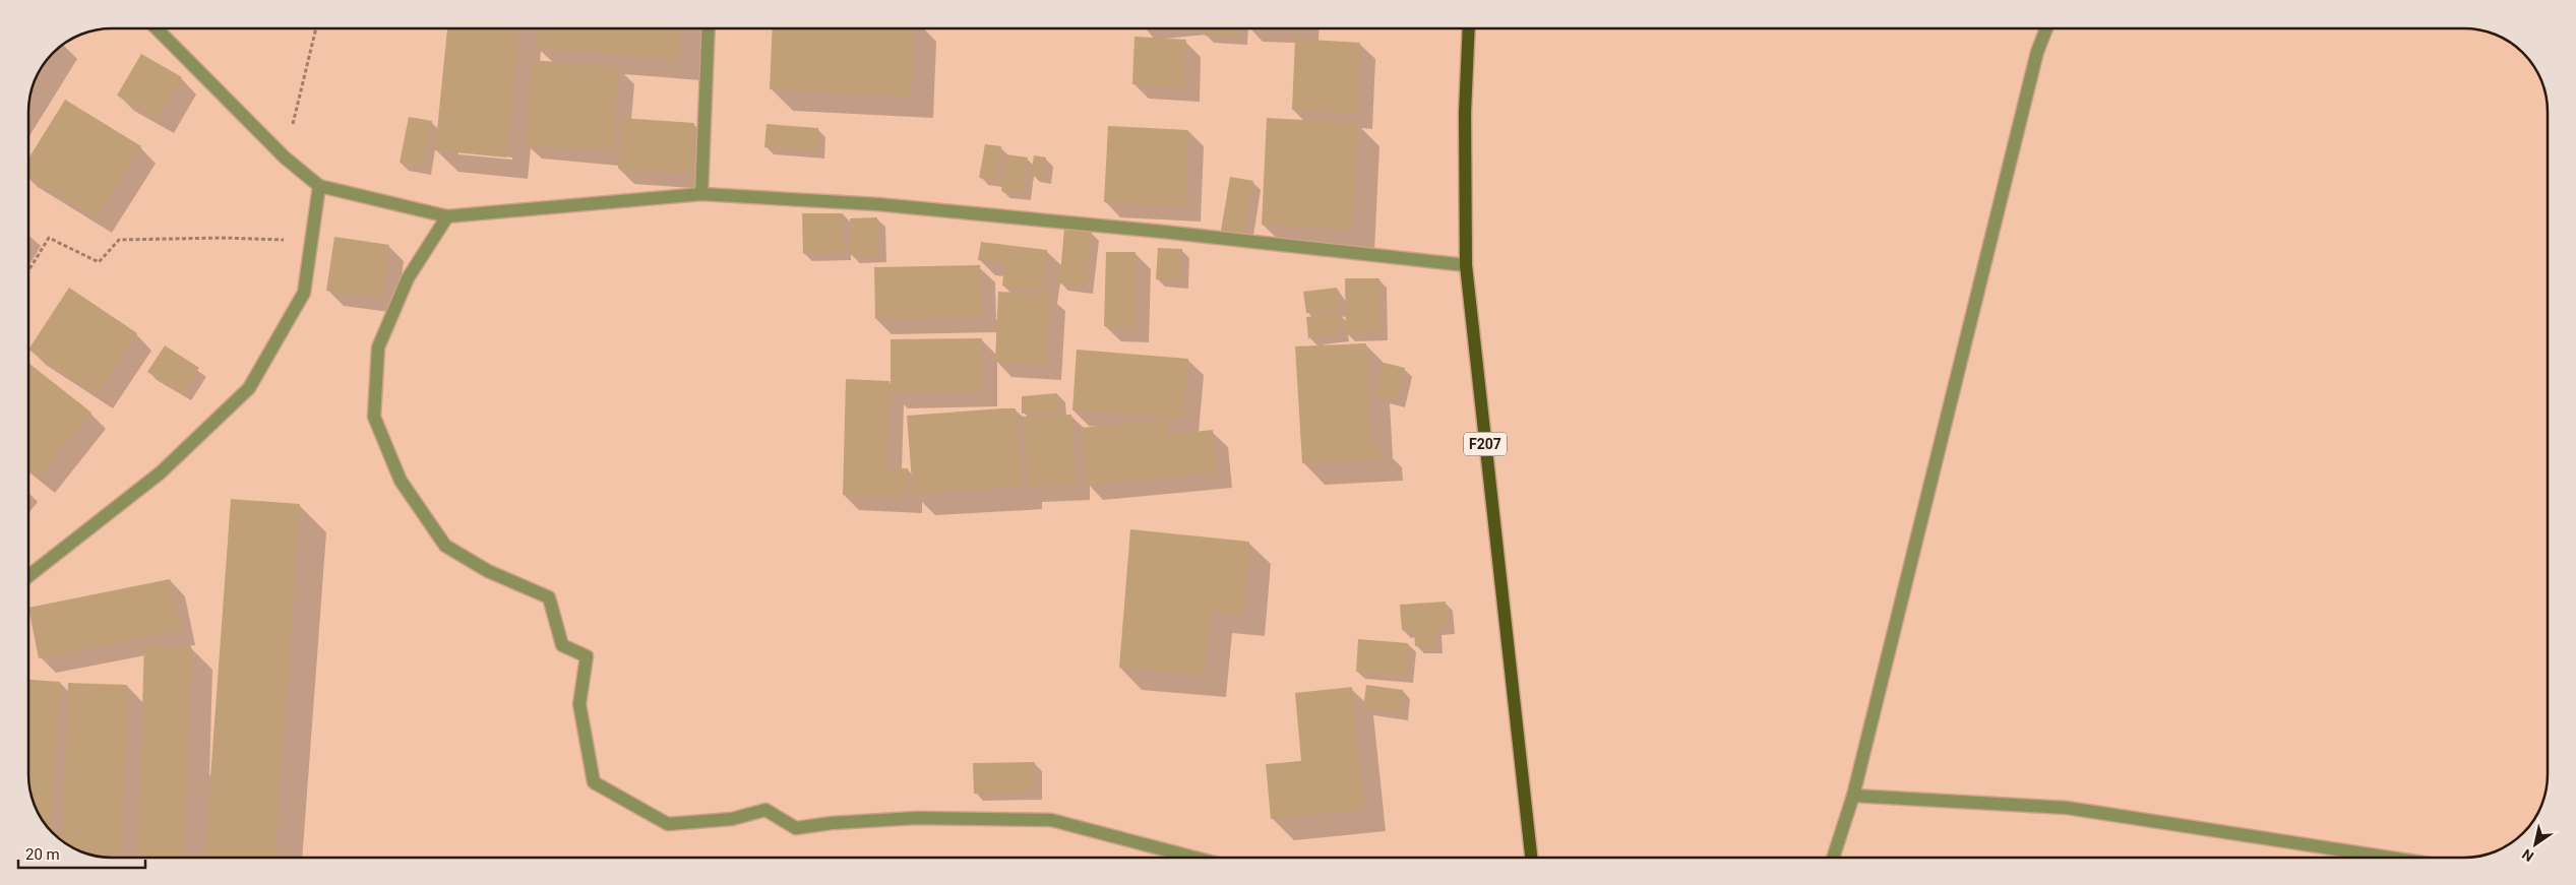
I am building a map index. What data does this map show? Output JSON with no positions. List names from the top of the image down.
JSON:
{
  "streets": {
    "main road": ["F207"]
  },
  "scale_bar": "20 m",
  "north": "bottom left"
}
